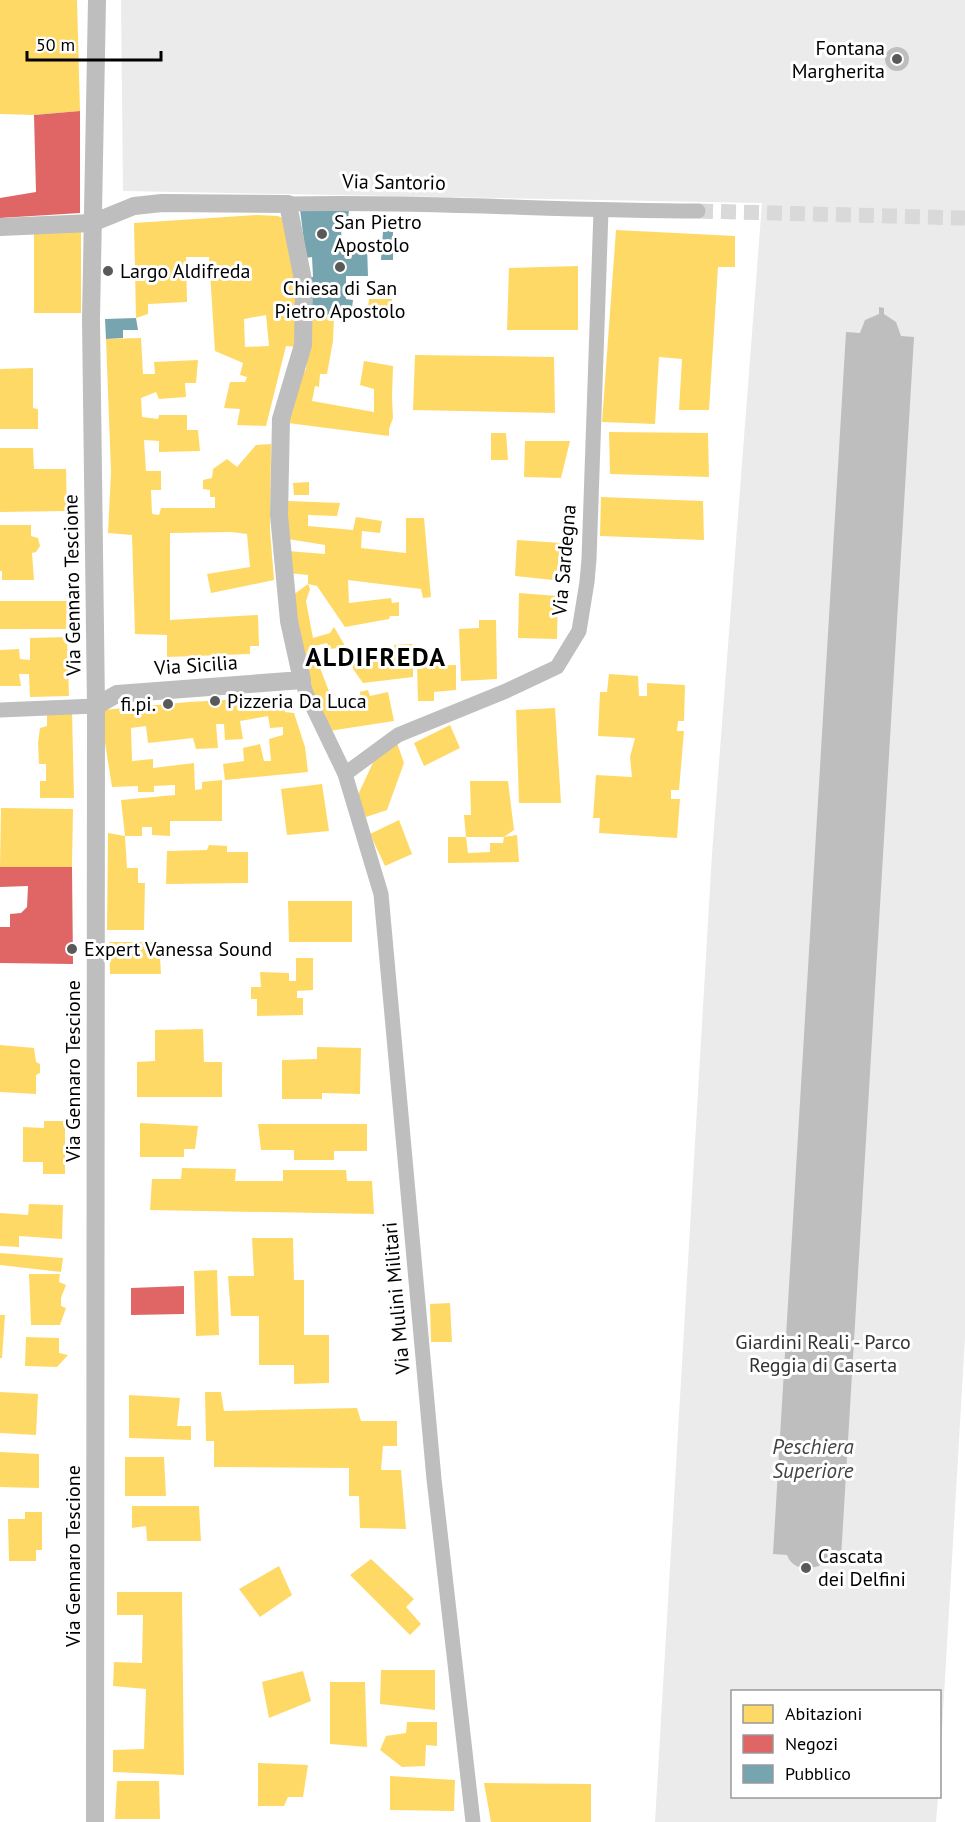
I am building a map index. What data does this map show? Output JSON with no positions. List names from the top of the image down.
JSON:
{
  "streets": {
    "street": [
      "Via Santorio",
      "Via Sardegna",
      "Via Gennaro Tescione",
      "Via Sicilia",
      "Via Mulini Militari"
    ]
  },
  "crossings": [
    ["Via Santorio", "Via Sardegna"],
    ["Via Santorio", "Via Gennaro Tescione"],
    ["Via Sardegna", "Via Mulini Militari"],
    ["Via Gennaro Tescione", "Via Sicilia"],
    ["Via Sicilia", "Via Mulini Militari"]
  ],
  "districts": ["ALDIFREDA"],
  "water": ["Peschiera Superiore"],
  "parks": ["Giardini Reali - Parco Reggia di Caserta"],
  "places": [
    "Fontana Margherita",
    "San Pietro Apostolo",
    "Chiesa di San Pietro Apostolo",
    "Largo Aldifreda",
    "Pizzeria Da Luca",
    "fi.pi.",
    "Expert Vanessa Sound",
    "Cascata dei Delfini"
  ],
  "legend": ["Abitazioni", "Negozi", "Pubblico"],
  "scale_bar": "50 m"
}
